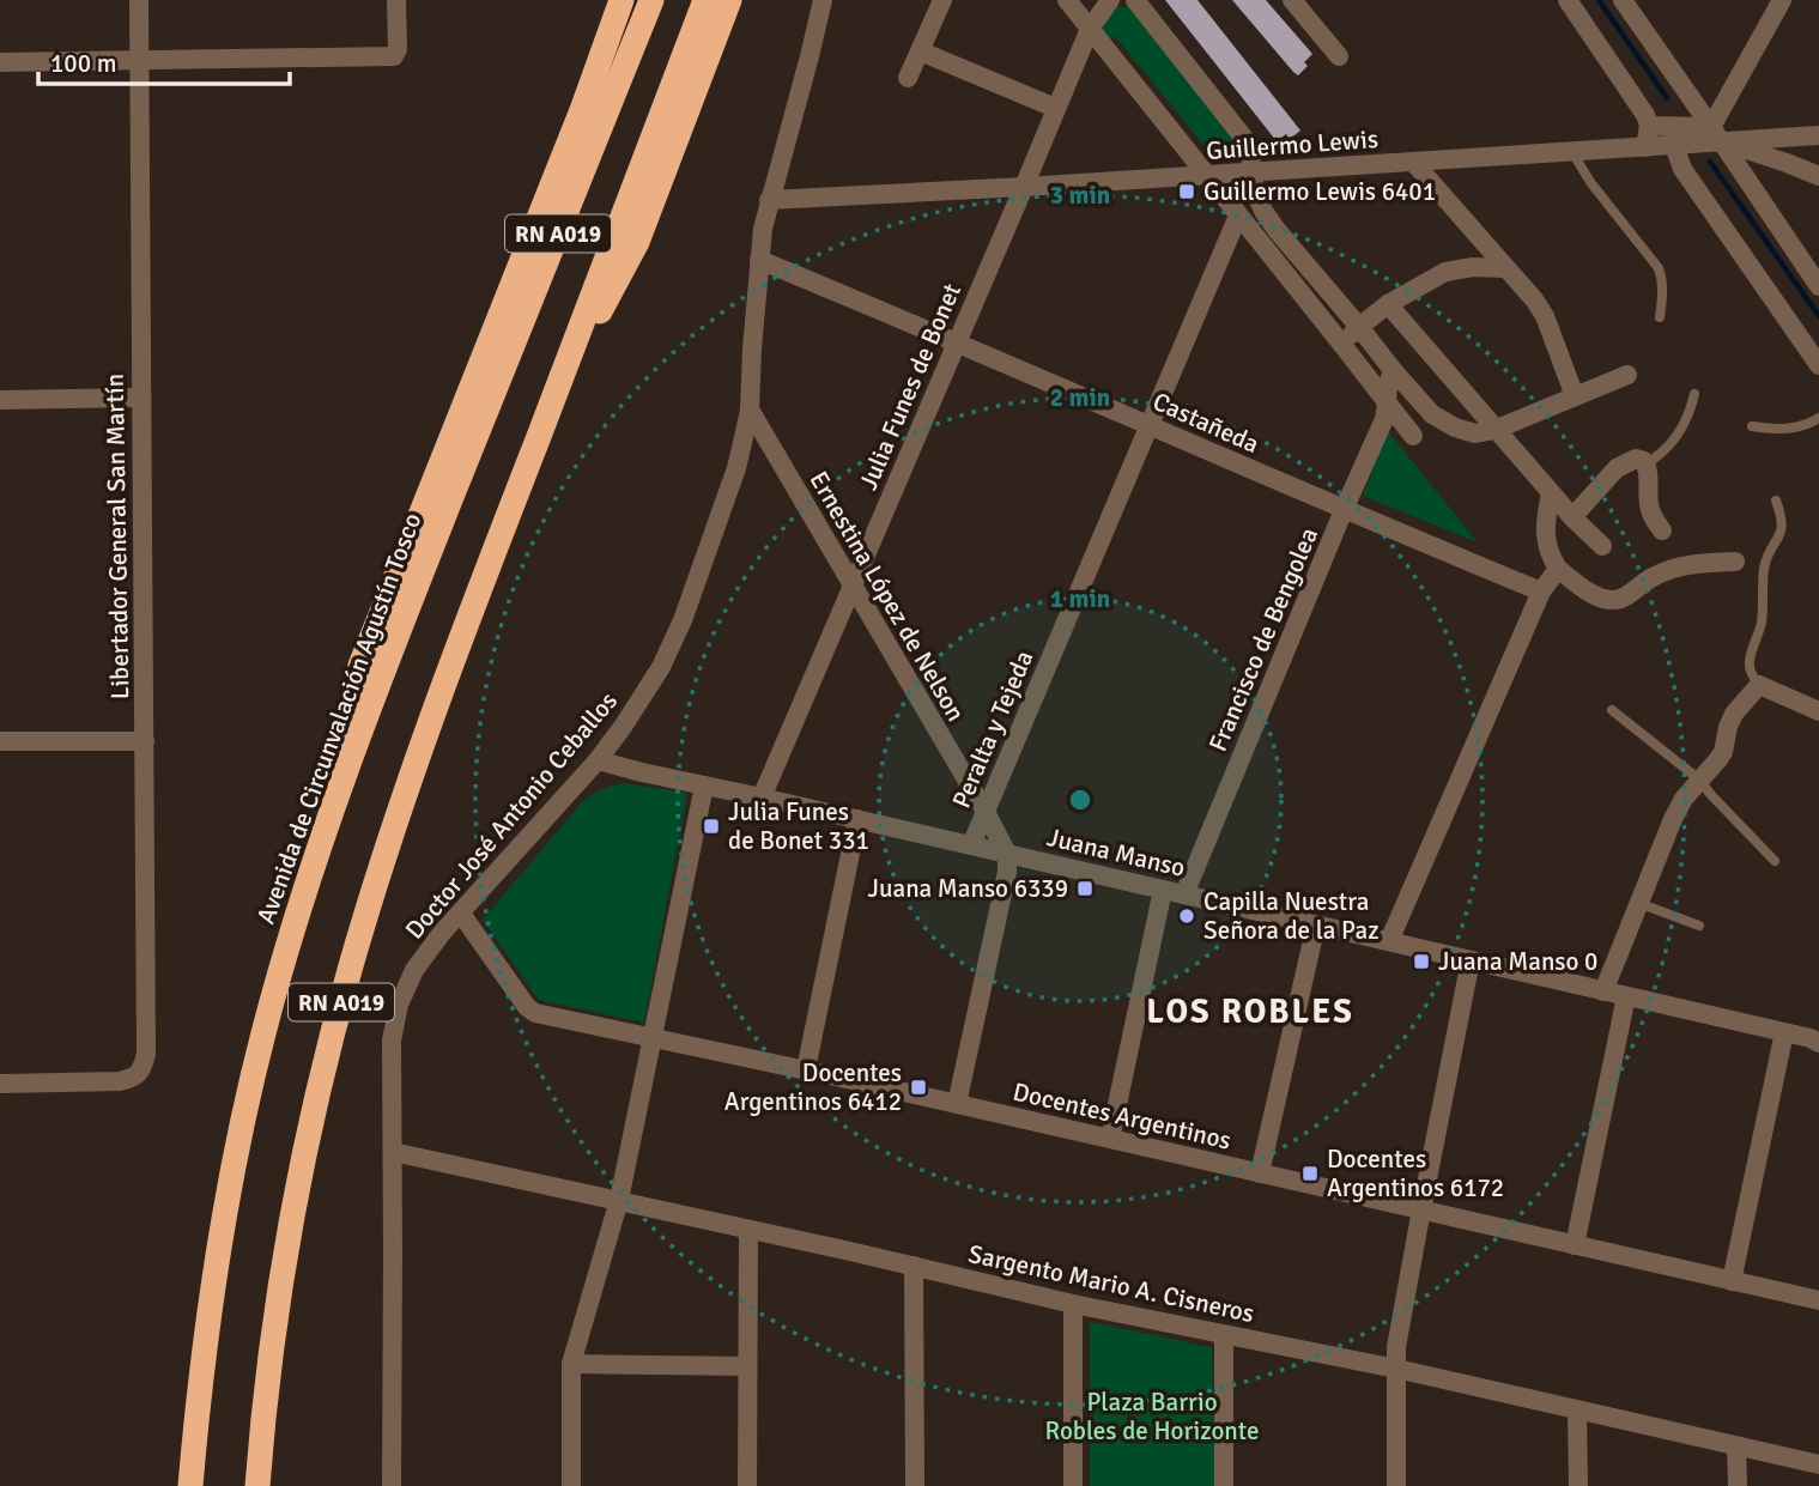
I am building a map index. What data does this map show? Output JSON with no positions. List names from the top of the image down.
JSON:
{
  "streets": {
    "highway": ["RN A019", "Avenida de Circunvalación Agustín Tosco"],
    "street": [
      "Guillermo Lewis",
      "Julia Funes de Bonet",
      "Castañeda",
      "Libertador General San Martín",
      "Ernestina López de Nelson",
      "Francisco de Bengolea",
      "Peralta y Tejeda",
      "Doctor José Antonio Ceballos",
      "Juana Manso",
      "Docentes Argentinos",
      "Sargento Mario A. Cisneros"
    ]
  },
  "crossings": [
    ["Guillermo Lewis", "Julia Funes de Bonet"],
    ["Guillermo Lewis", "Doctor José Antonio Ceballos"],
    ["Julia Funes de Bonet", "Castañeda"],
    ["Julia Funes de Bonet", "Ernestina López de Nelson"],
    ["Julia Funes de Bonet", "Juana Manso"],
    ["Castañeda", "Francisco de Bengolea"],
    ["Castañeda", "Peralta y Tejeda"],
    ["Castañeda", "Doctor José Antonio Ceballos"],
    ["Ernestina López de Nelson", "Peralta y Tejeda"],
    ["Ernestina López de Nelson", "Doctor José Antonio Ceballos"],
    ["Ernestina López de Nelson", "Juana Manso"],
    ["Francisco de Bengolea", "Juana Manso"],
    ["Peralta y Tejeda", "Juana Manso"],
    ["Doctor José Antonio Ceballos", "Juana Manso"],
    ["Doctor José Antonio Ceballos", "Docentes Argentinos"],
    ["Doctor José Antonio Ceballos", "Sargento Mario A. Cisneros"]
  ],
  "districts": ["LOS ROBLES"],
  "parks": ["Plaza Barrio Robles de Horizonte"],
  "places": {
    "transit": [
      "Guillermo Lewis 6401",
      "Julia Funes de Bonet 331",
      "Juana Manso 6339",
      "Juana Manso 0",
      "Docentes Argentinos 6412",
      "Docentes Argentinos 6172"
    ],
    "other": ["Capilla Nuestra Señora de la Paz"]
  },
  "scale_bar": "100 m",
  "rings": ["3 min", "2 min", "1 min"]
}
